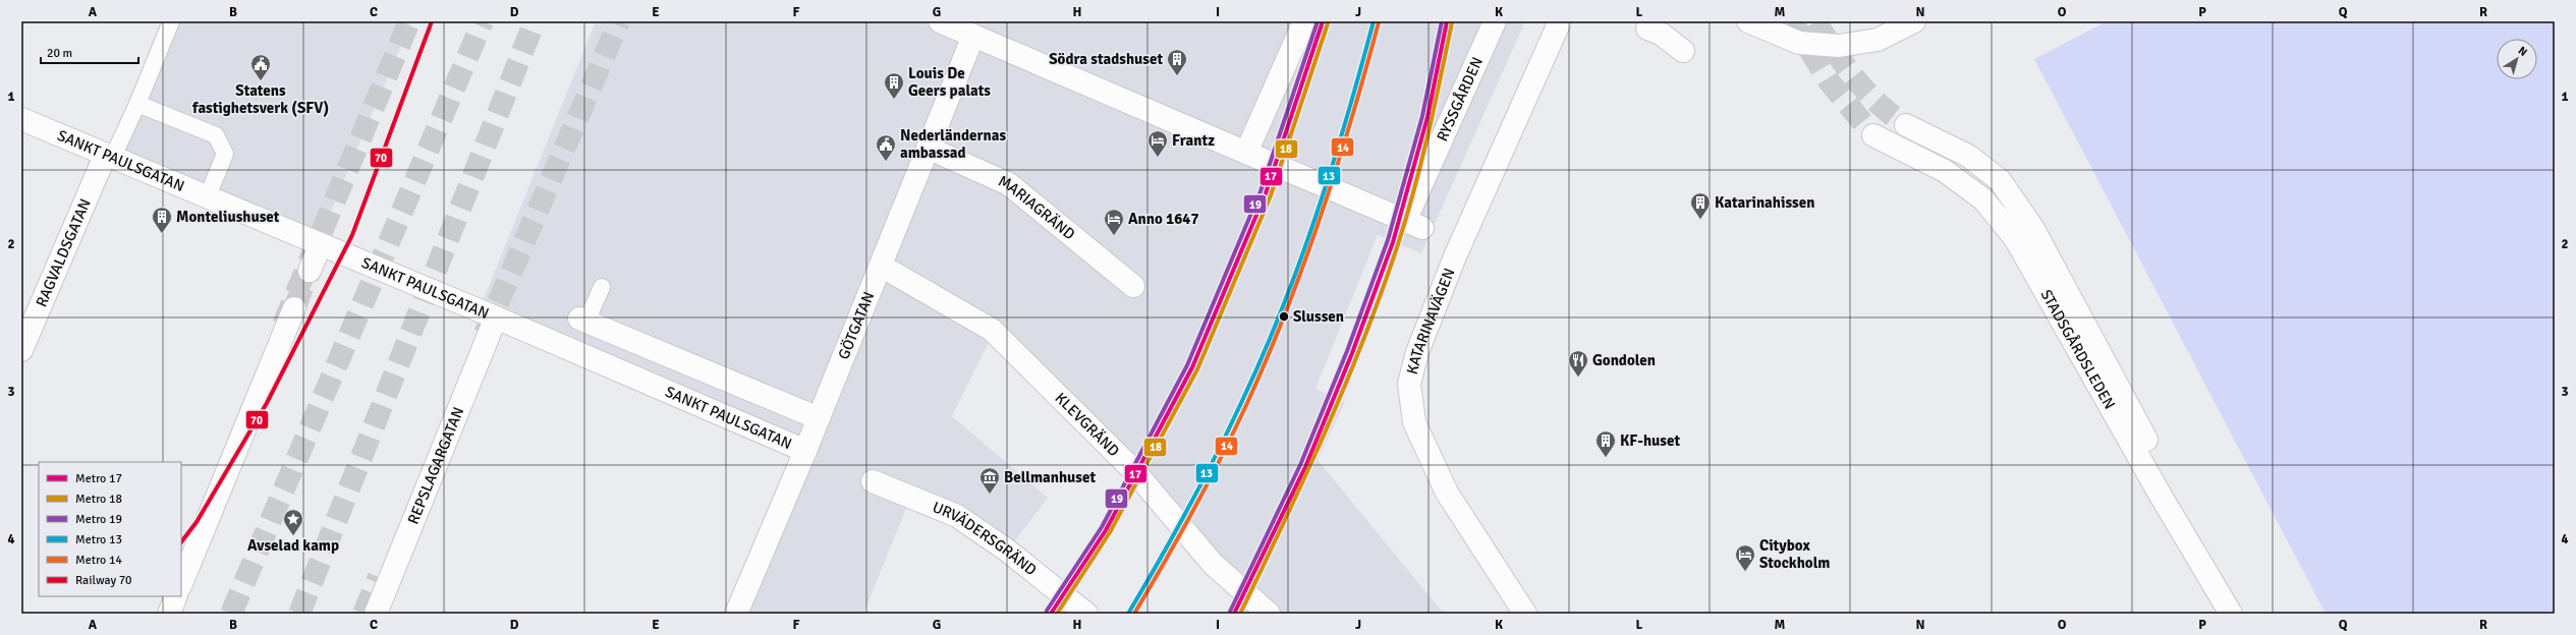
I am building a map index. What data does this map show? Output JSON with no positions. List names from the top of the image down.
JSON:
{
  "streets": {
    "street": [
      "RYSSGÅRDEN",
      "SANKT PAULSGATAN",
      "MARIAGRÄND",
      "RAGVALDSGATAN",
      "KATARINAVÄGEN",
      "GÖTGATAN",
      "STADSGÅRDSLEDEN",
      "KLEVGRÄND",
      "REPSLAGARGATAN",
      "URVÄDERSGRÄND"
    ]
  },
  "crossings": [
    ["RYSSGÅRDEN", "GÖTGATAN"],
    ["SANKT PAULSGATAN", "RAGVALDSGATAN"],
    ["SANKT PAULSGATAN", "GÖTGATAN"],
    ["SANKT PAULSGATAN", "REPSLAGARGATAN"],
    ["MARIAGRÄND", "GÖTGATAN"],
    ["GÖTGATAN", "KLEVGRÄND"]
  ],
  "places": {
    "building": [
      "Södra stadshuset",
      "Louis De Geers palats",
      "Katarinahissen",
      "Monteliushuset",
      "KF-huset"
    ],
    "public building": ["Statens fastighetsverk (SFV)", "Nederländernas ambassad"],
    "hotel": ["Frantz", "Anno 1647", "Citybox Stockholm"],
    "other": ["Slussen"],
    "restaurant": ["Gondolen"],
    "museum": ["Bellmanhuset"],
    "place": ["Avselad kamp"]
  },
  "lines": [
    "metro line 17",
    "metro line 19",
    "metro line 13",
    "rail line 70",
    "metro line 18",
    "metro line 14"
  ],
  "legend": [
    "Metro 17",
    "Metro 18",
    "Metro 19",
    "Metro 13",
    "Metro 14",
    "Railway 70"
  ],
  "scale_bar": "20 m",
  "north": "top right",
  "grid": {
    "columns": [
      "A",
      "B",
      "C",
      "D",
      "E",
      "F",
      "G",
      "H",
      "I",
      "J",
      "K",
      "L",
      "M",
      "N",
      "O",
      "P",
      "Q",
      "R"
    ],
    "rows": [
      "1",
      "2",
      "3",
      "4"
    ]
  }
}
